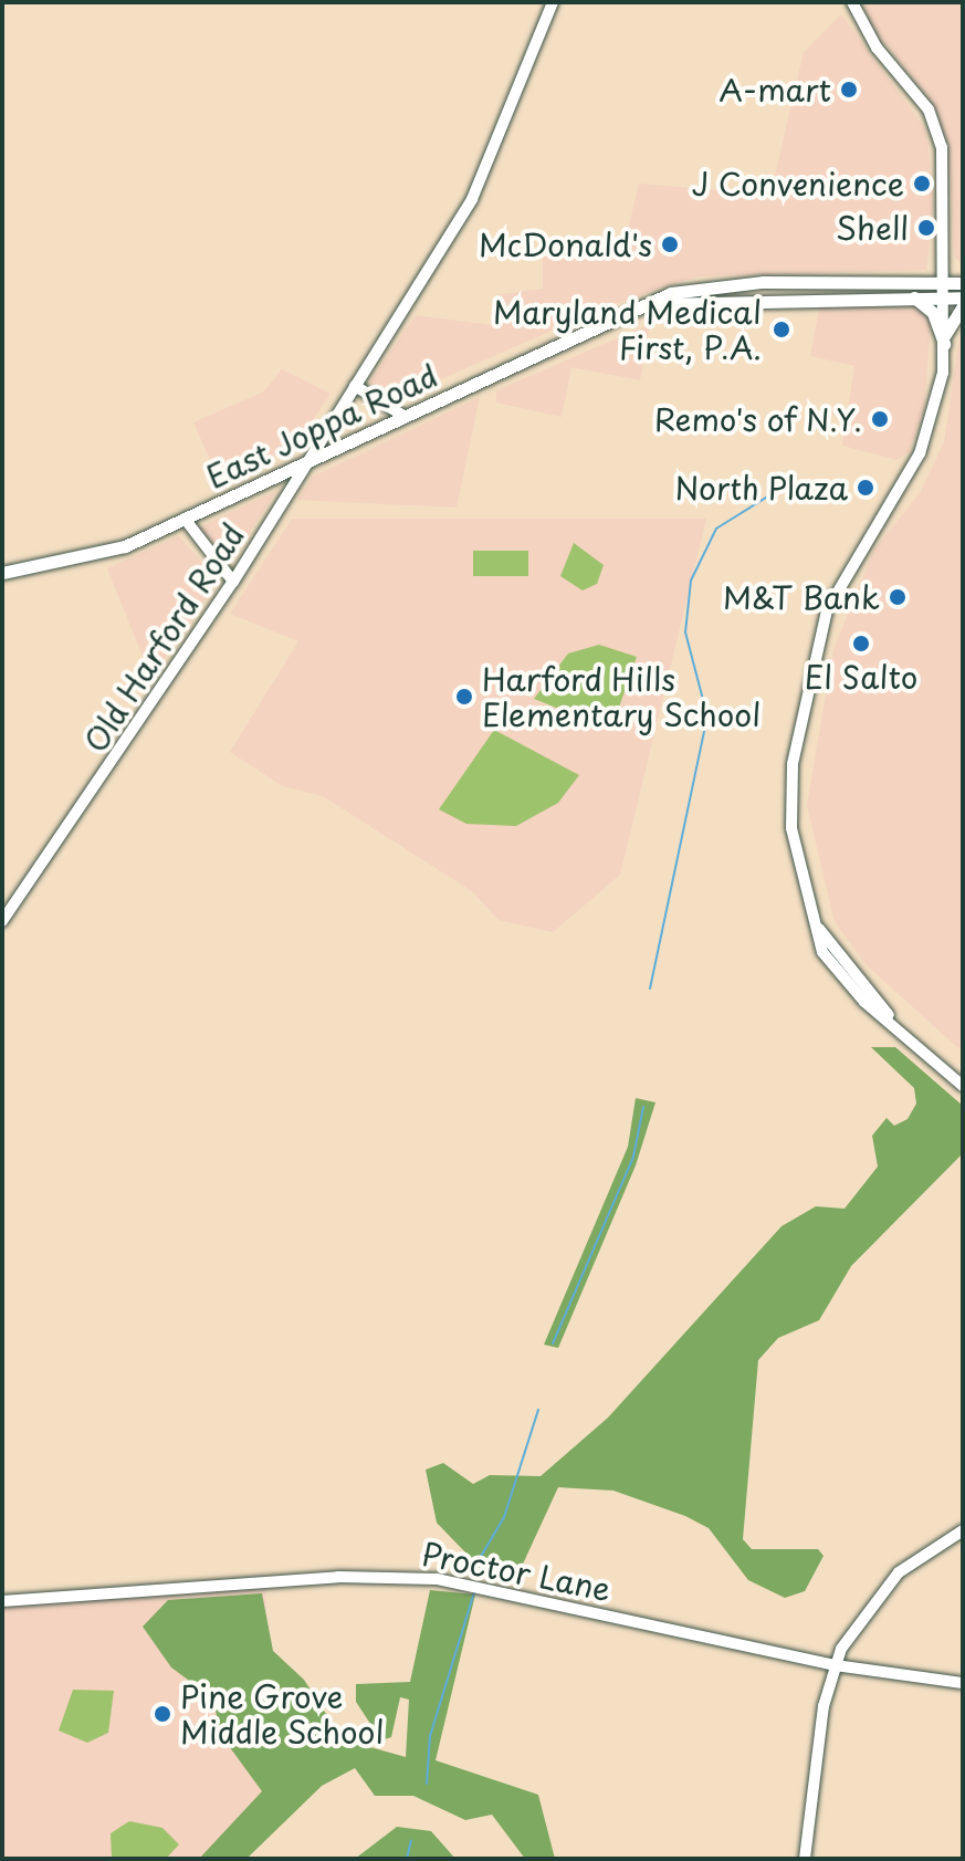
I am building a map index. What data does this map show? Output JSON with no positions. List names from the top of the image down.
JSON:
{
  "streets": {
    "main road": ["East Joppa Road"],
    "street": ["Old Harford Road", "Proctor Lane"]
  },
  "crossings": [
    ["East Joppa Road", "Old Harford Road"]
  ],
  "places": [
    "A-mart",
    "J Convenience",
    "Shell",
    "McDonald's",
    "Maryland Medical First, P.A.",
    "Remo's of N.Y.",
    "North Plaza",
    "M&T Bank",
    "El Salto",
    "Harford Hills Elementary School",
    "Pine Grove Middle School"
  ]
}
